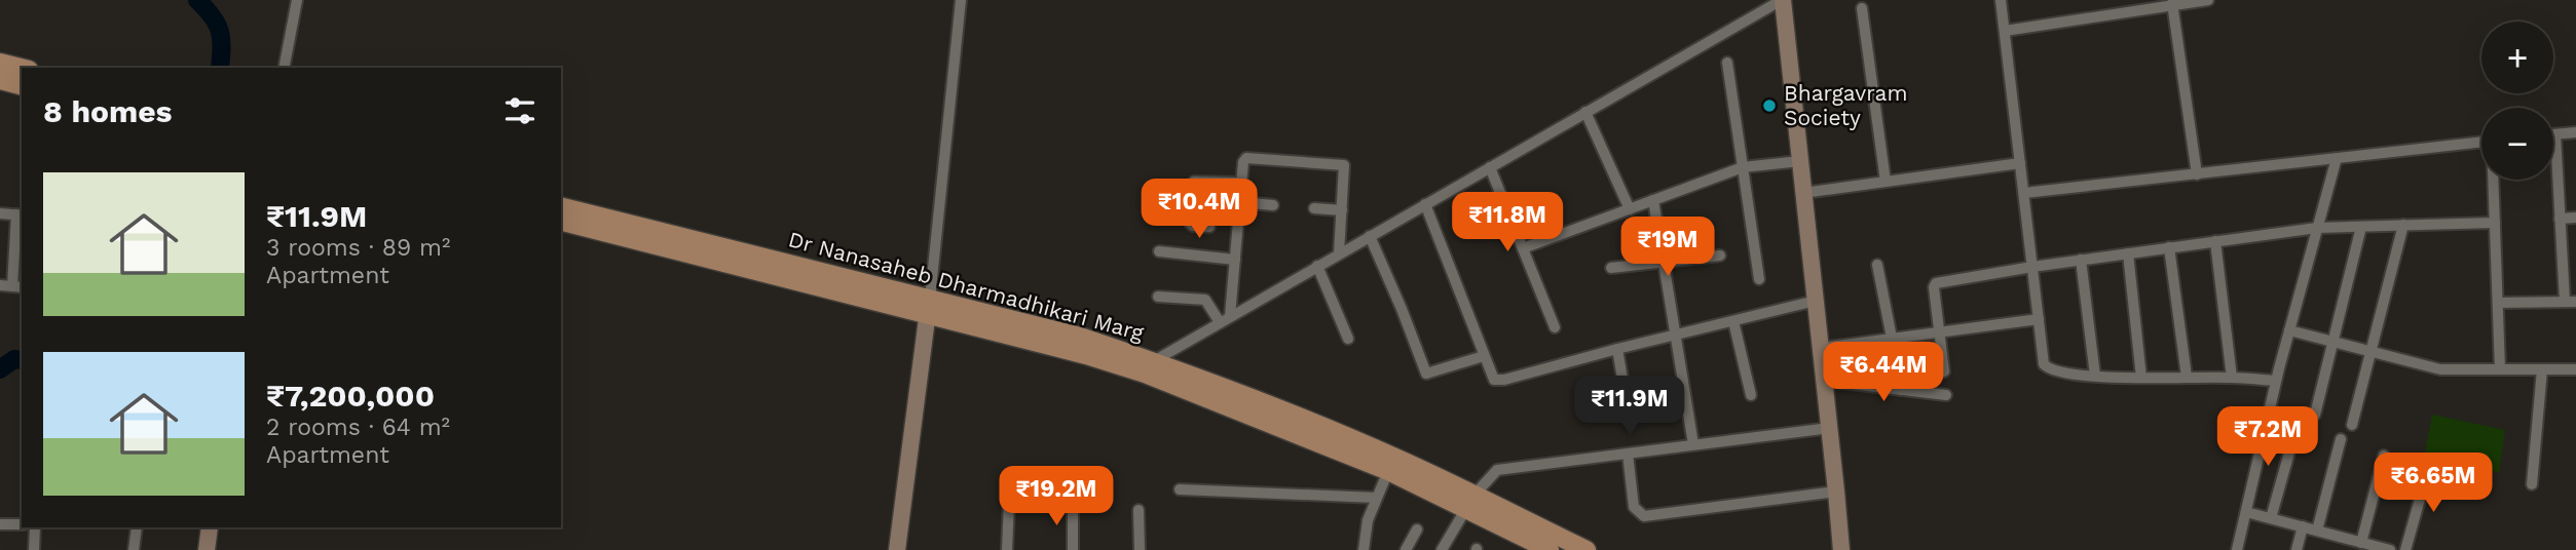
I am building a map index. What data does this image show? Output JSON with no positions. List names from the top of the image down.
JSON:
{
  "streets": {
    "main road": ["Dr Nanasaheb Dharmadhikari Marg"]
  },
  "places": ["Bhargavram Society"],
  "page": {
    "map_buttons": ["+", "−"],
    "heading": "8 homes",
    "list": [
      {
        "name": "₹11.9M",
        "note": "3 rooms · 89 m² · Apartment"
      },
      {
        "name": "₹7,200,000",
        "note": "2 rooms · 64 m² · Apartment"
      }
    ],
    "price": [
      "₹10.4M",
      "₹11.8M",
      "₹19M",
      "₹6.44M",
      "₹11.9M",
      "₹7.2M",
      "₹6.65M",
      "₹19.2M"
    ]
  }
}
